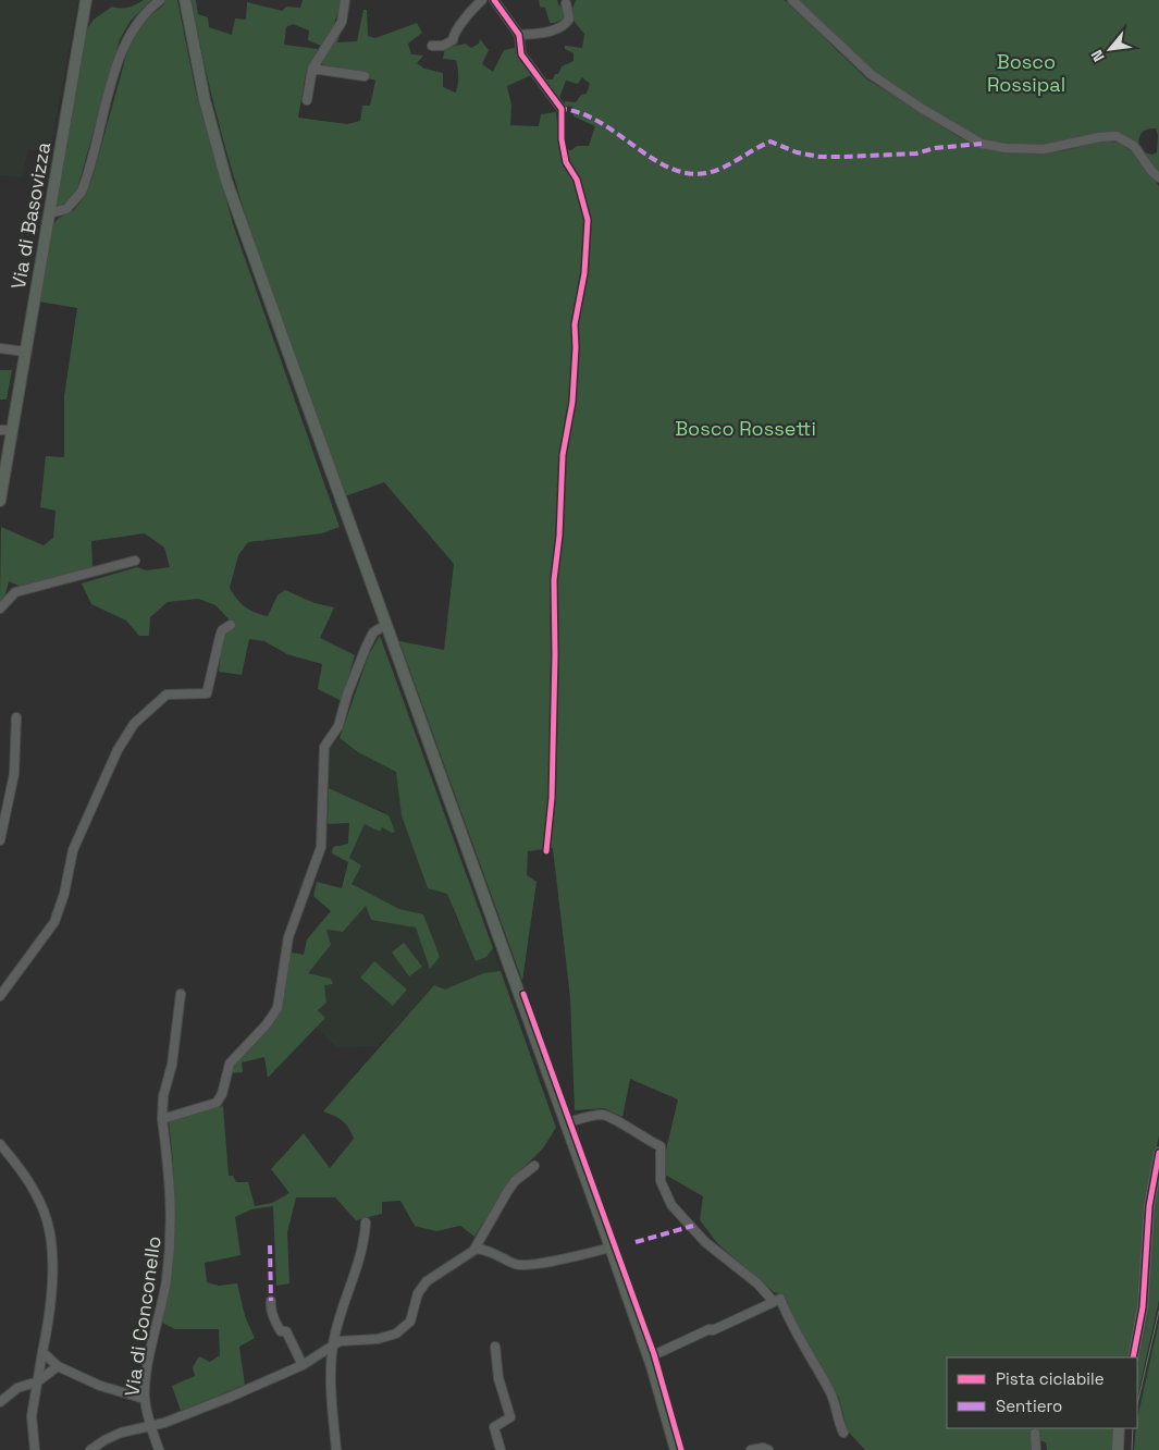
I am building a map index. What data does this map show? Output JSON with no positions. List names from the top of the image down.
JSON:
{
  "streets": {
    "main road": ["Via di Basovizza"],
    "street": ["Via di Conconello"]
  },
  "parks": ["Bosco Rossipal", "Bosco Rossetti"],
  "legend": ["Pista ciclabile", "Sentiero"],
  "north": "bottom left"
}
